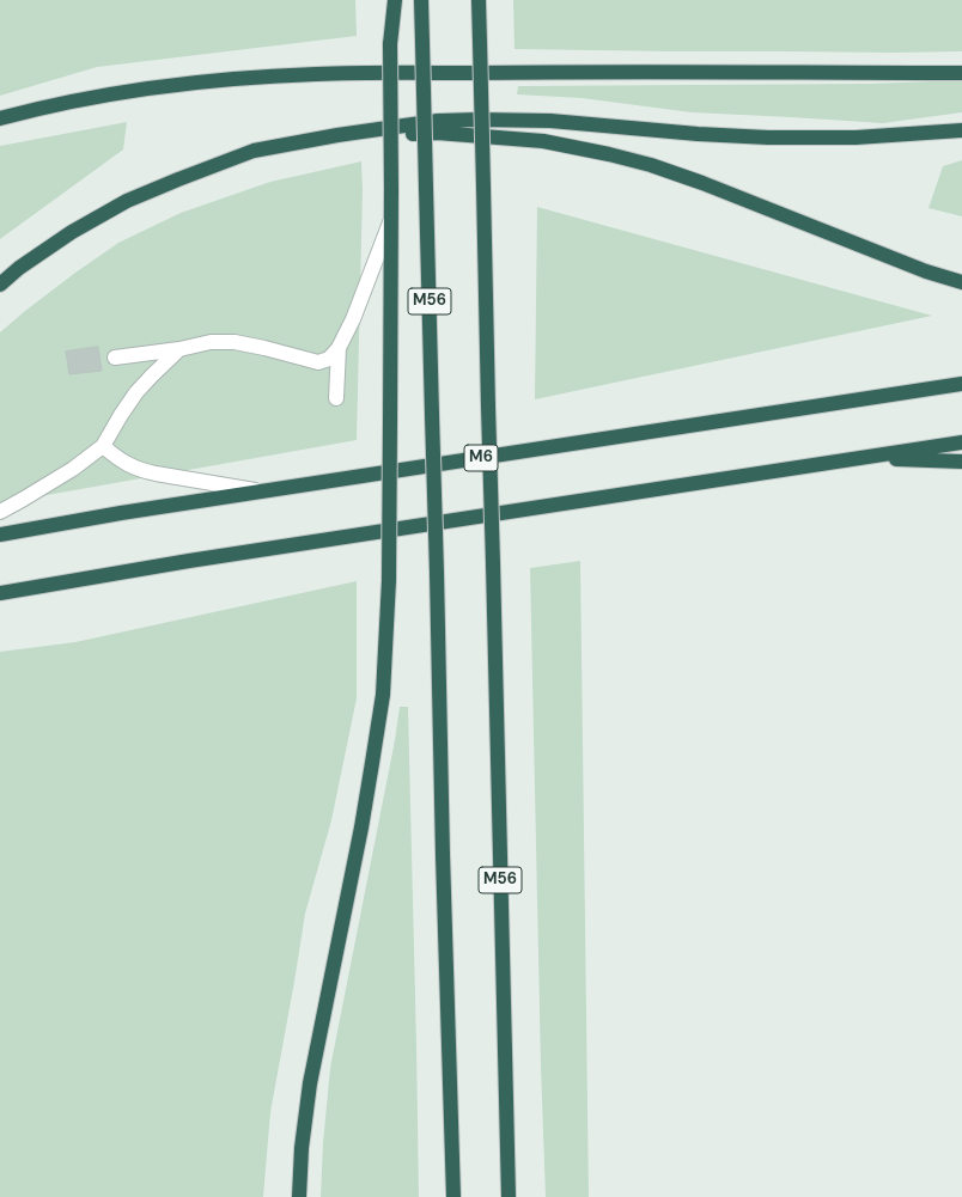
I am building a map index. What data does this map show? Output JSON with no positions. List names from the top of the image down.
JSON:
{
  "streets": {
    "highway": ["M56", "M6"]
  }
}
